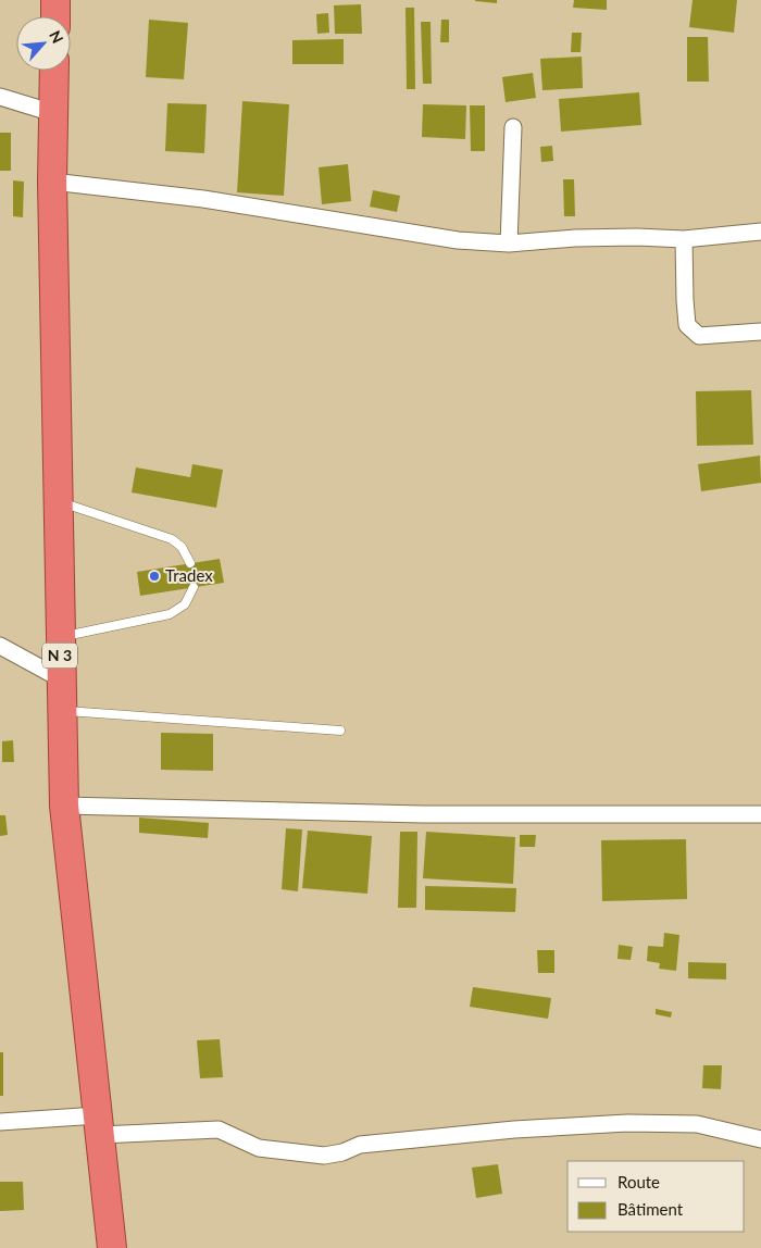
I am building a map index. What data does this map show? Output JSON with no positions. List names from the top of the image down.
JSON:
{
  "streets": {
    "highway": ["N 3"]
  },
  "places": ["Tradex"],
  "legend": ["Route", "Bâtiment"],
  "north": "top right"
}
